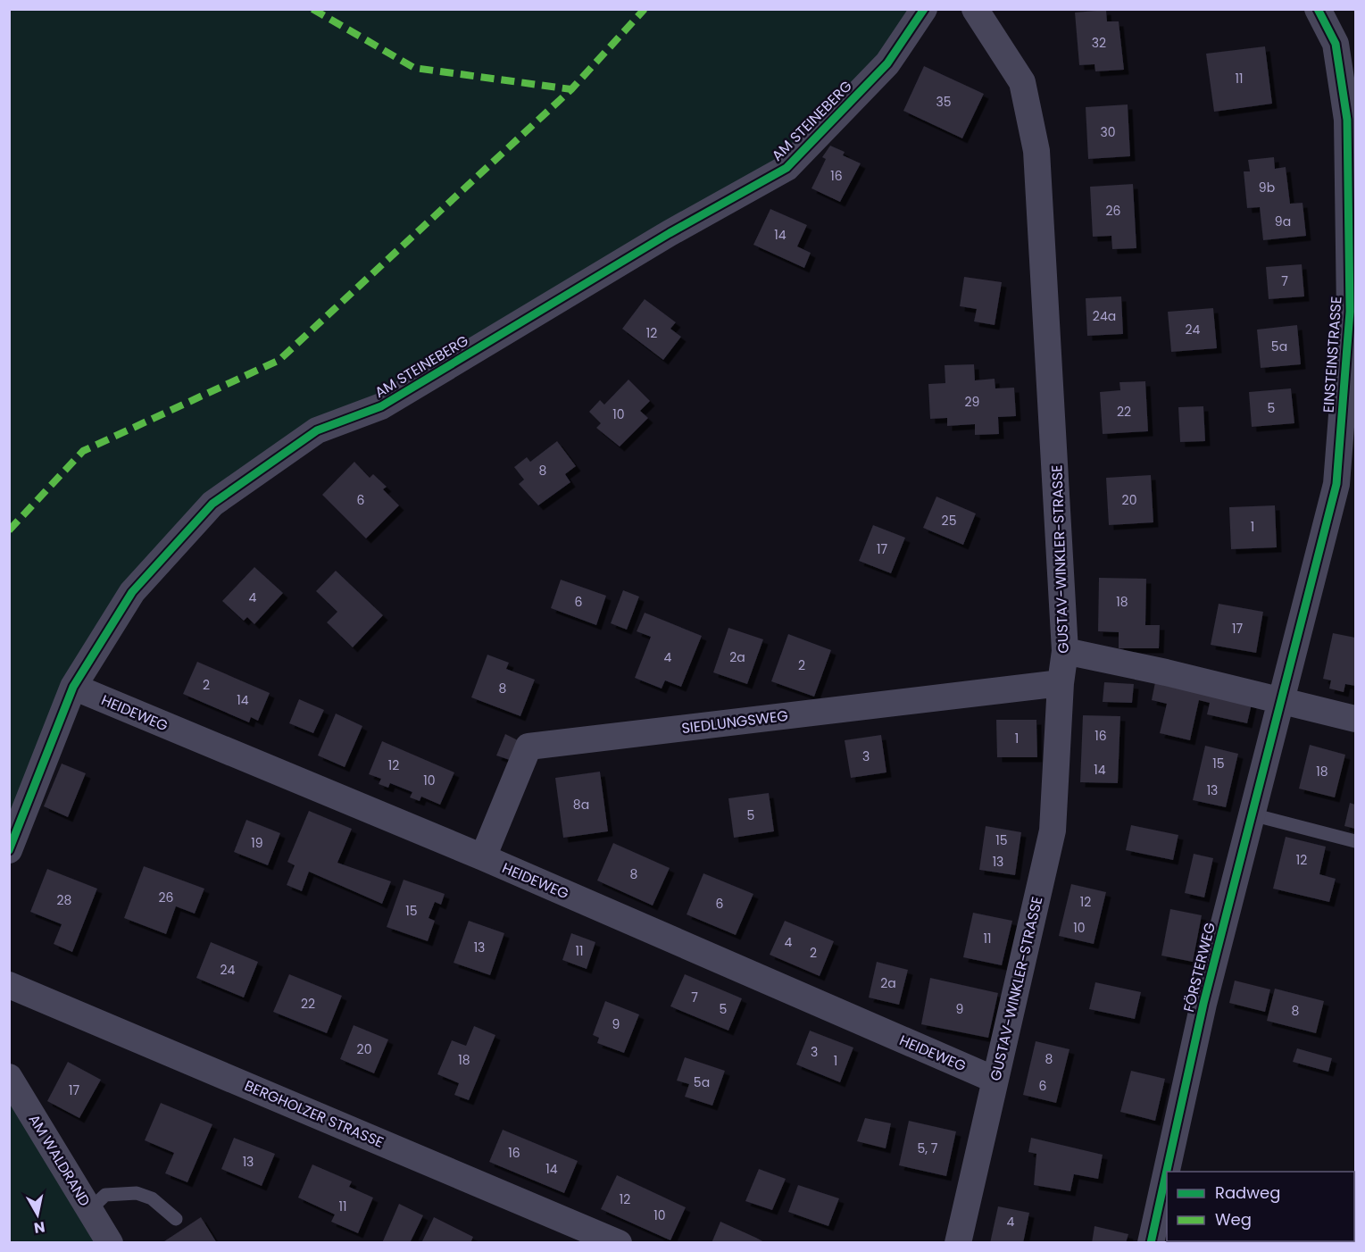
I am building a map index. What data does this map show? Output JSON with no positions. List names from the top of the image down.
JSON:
{
  "streets": {
    "street": [
      "AM STEINEBERG",
      "EINSTEINSTRASSE",
      "GUSTAV-WINKLER-STRASSE",
      "HEIDEWEG",
      "SIEDLUNGSWEG",
      "FÖRSTERWEG",
      "BERGHOLZER STRASSE",
      "AM WALDRAND"
    ]
  },
  "crossings": [
    ["AM STEINEBERG", "HEIDEWEG"],
    ["EINSTEINSTRASSE", "FÖRSTERWEG"],
    ["GUSTAV-WINKLER-STRASSE", "HEIDEWEG"],
    ["GUSTAV-WINKLER-STRASSE", "SIEDLUNGSWEG"],
    ["HEIDEWEG", "SIEDLUNGSWEG"]
  ],
  "house_numbers": [
    "32",
    "11",
    "35",
    "30",
    "16",
    "9b",
    "26",
    "9a",
    "14",
    "7",
    "24a",
    "24",
    "12",
    "5a",
    "29",
    "5",
    "22",
    "10",
    "8",
    "6",
    "20",
    "25",
    "1",
    "17",
    "4",
    "6",
    "18",
    "17",
    "4",
    "2a",
    "2",
    "2",
    "8",
    "14",
    "16",
    "1",
    "3",
    "15",
    "12",
    "14",
    "18",
    "10",
    "13",
    "8a",
    "5",
    "15",
    "19",
    "12",
    "13",
    "8",
    "26",
    "28",
    "12",
    "6",
    "15",
    "10",
    "11",
    "4",
    "13",
    "11",
    "2",
    "24",
    "2a",
    "7",
    "22",
    "5",
    "9",
    "8",
    "9",
    "20",
    "3",
    "8",
    "18",
    "1",
    "5a",
    "6",
    "17",
    "5, 7",
    "16",
    "13",
    "14",
    "12",
    "11",
    "10",
    "4"
  ],
  "legend": ["Radweg", "Weg"],
  "north": "bottom"
}
